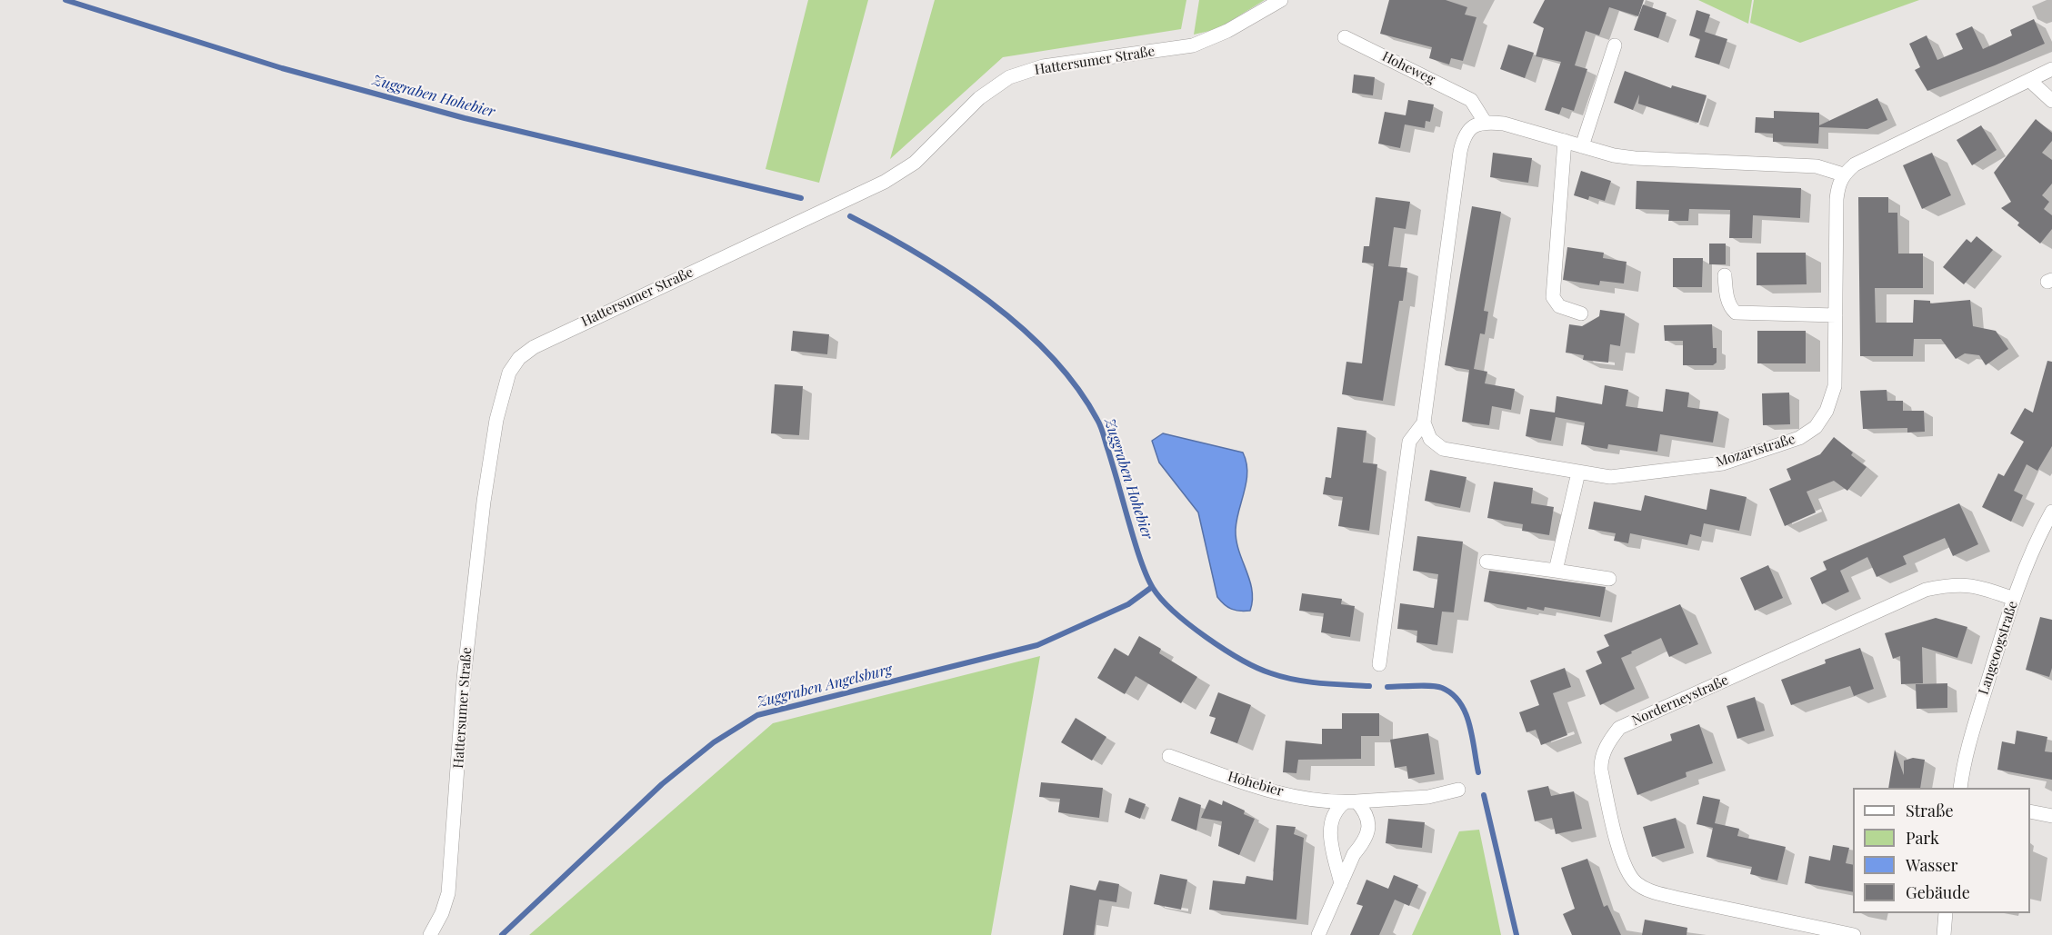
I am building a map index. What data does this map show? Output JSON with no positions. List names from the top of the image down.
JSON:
{
  "streets": {
    "street": [
      "Hattersumer Straße",
      "Hoheweg",
      "Mozartstraße",
      "Langeoogstraße",
      "Norderneystraße",
      "Hohebier"
    ]
  },
  "crossings": [
    ["Langeoogstraße", "Norderneystraße"]
  ],
  "water": ["Zuggraben Hohebier", "Zuggraben Angelsburg"],
  "legend": [
    "Straße",
    "Park",
    "Wasser",
    "Gebäude"
  ]
}
